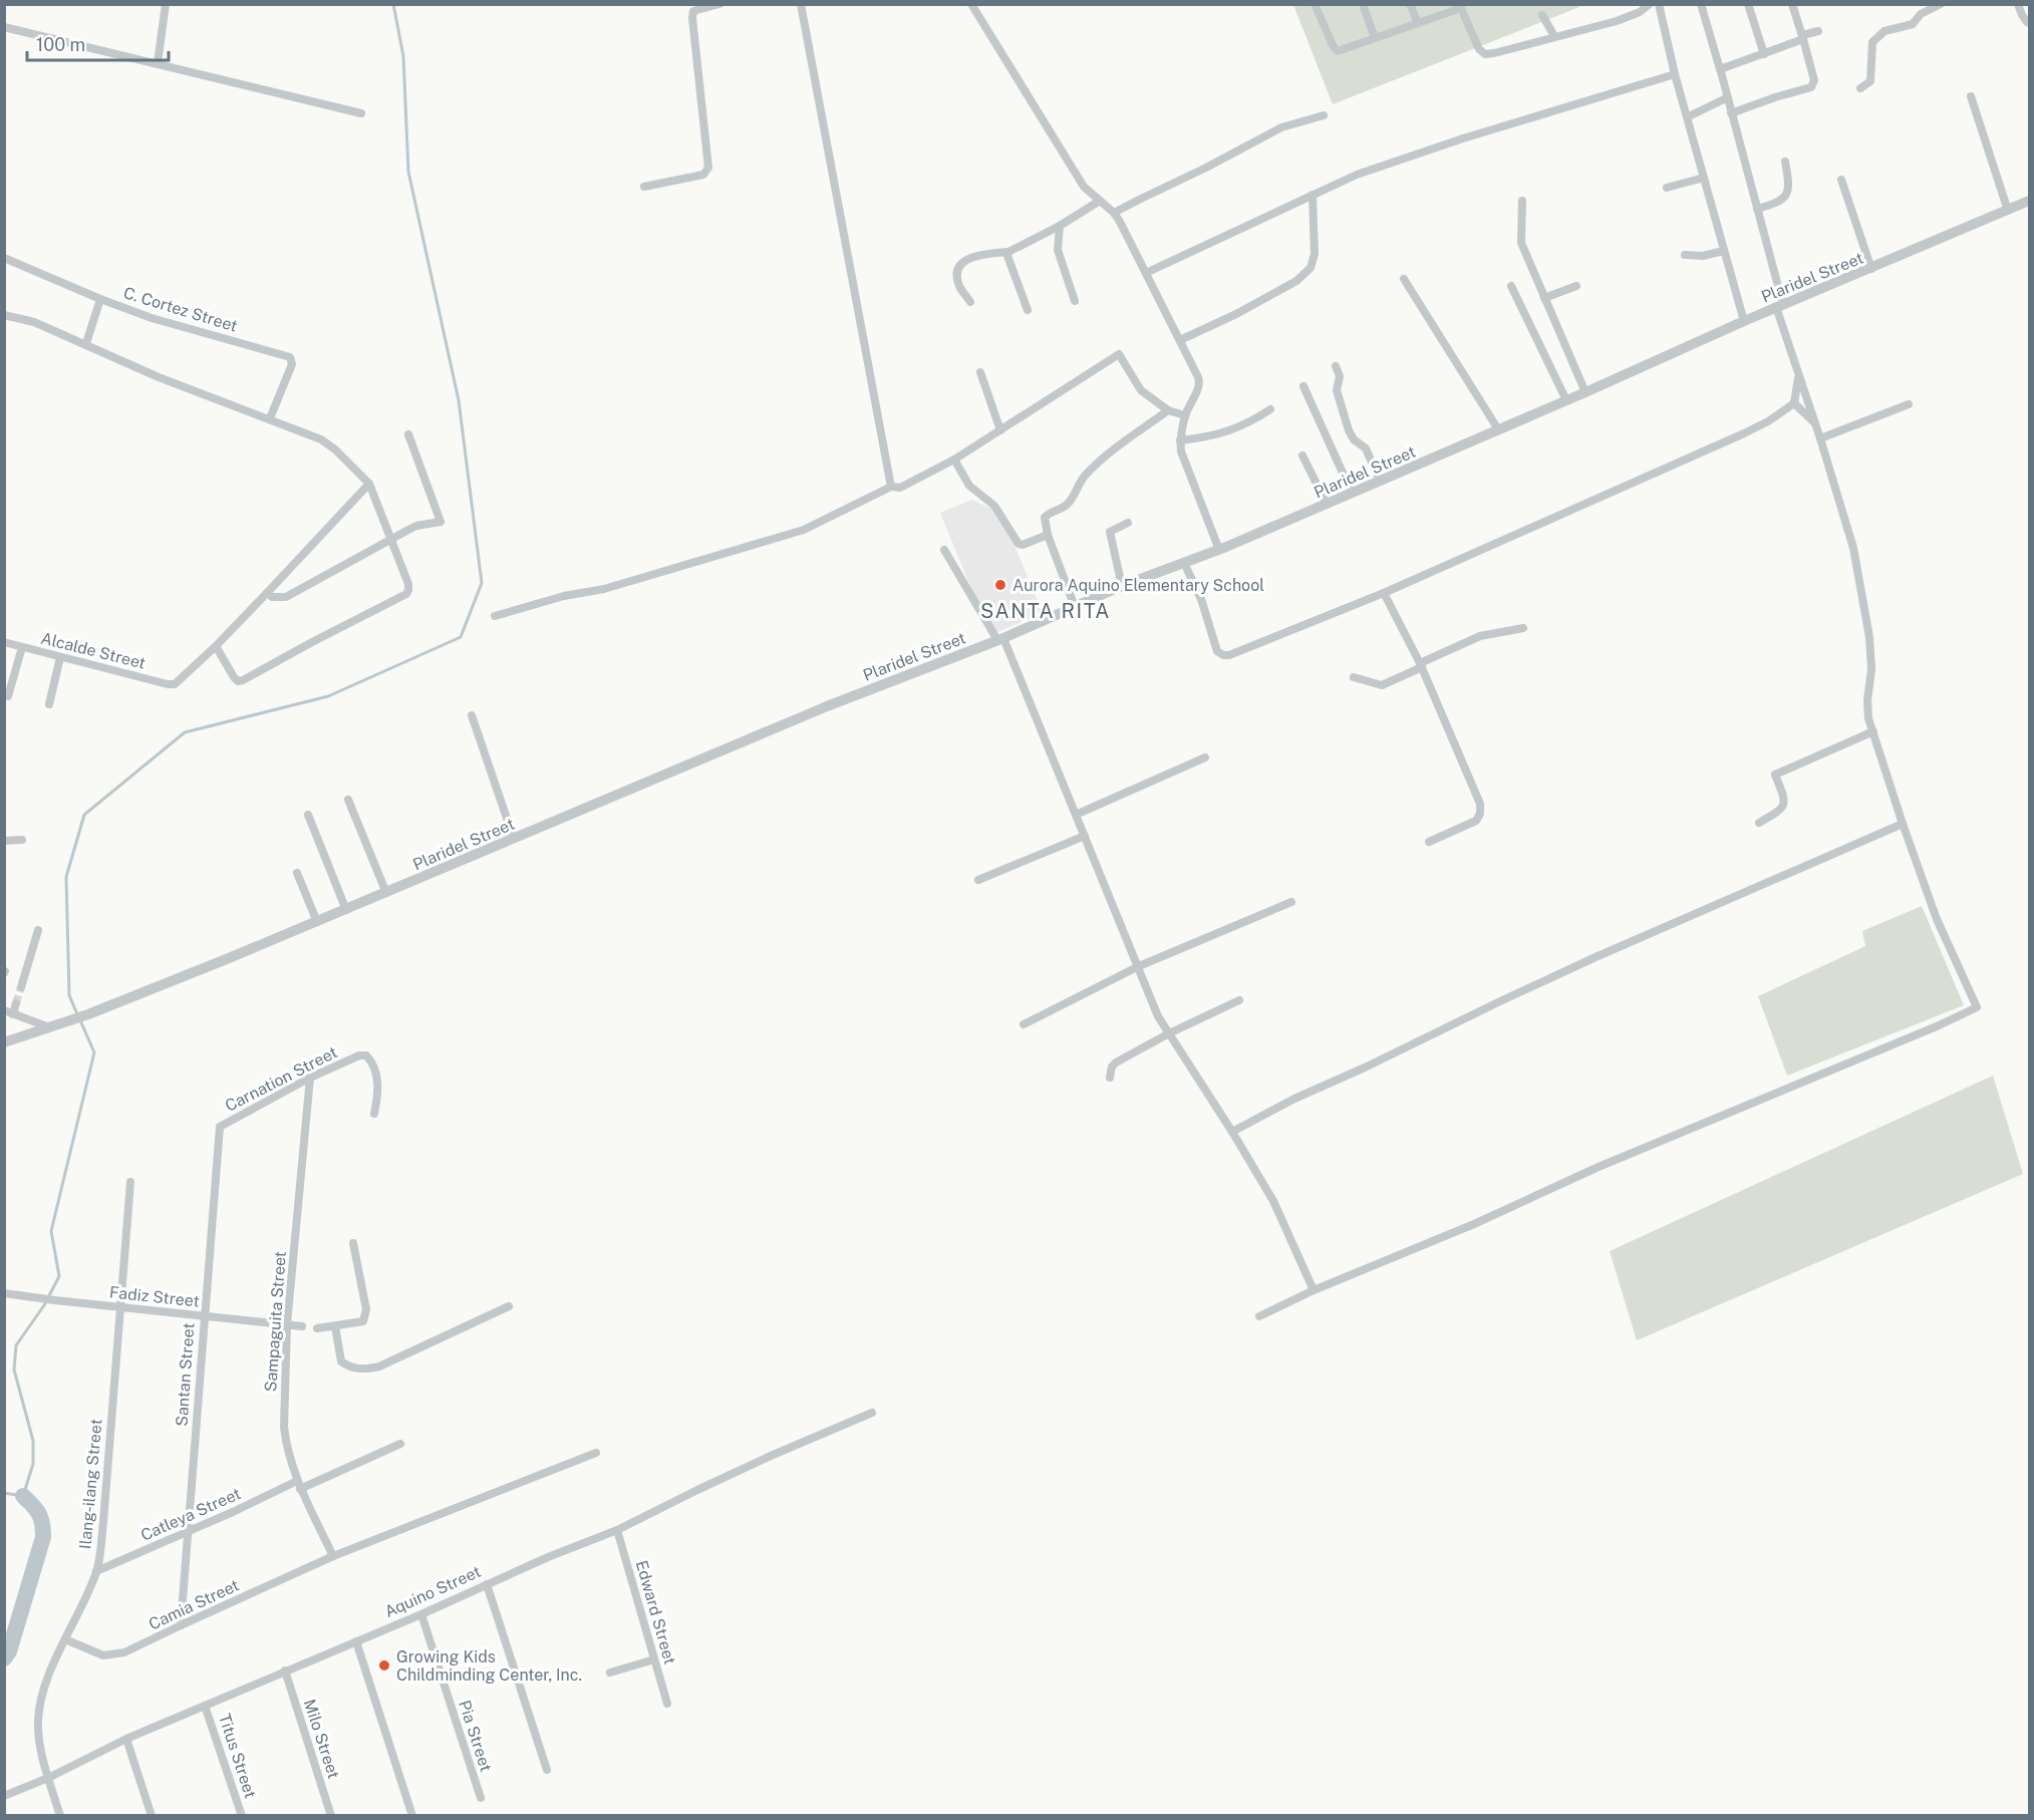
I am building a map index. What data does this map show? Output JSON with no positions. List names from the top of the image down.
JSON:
{
  "streets": {
    "street": [
      "Plaridel Street",
      "C. Cortez Street",
      "Alcalde Street",
      "Carnation Street",
      "Fadiz Street",
      "Sampaguita Street",
      "Santan Street",
      "Ilang-ilang Street",
      "Catleya Street",
      "Aquino Street",
      "Camia Street",
      "Edward Street",
      "Pia Street",
      "Milo Street",
      "Titus Street"
    ]
  },
  "crossings": [
    ["Carnation Street", "Sampaguita Street"],
    ["Carnation Street", "Santan Street"],
    ["Fadiz Street", "Sampaguita Street"],
    ["Fadiz Street", "Santan Street"],
    ["Fadiz Street", "Ilang-ilang Street"],
    ["Sampaguita Street", "Catleya Street"],
    ["Sampaguita Street", "Camia Street"],
    ["Santan Street", "Catleya Street"],
    ["Santan Street", "Camia Street"],
    ["Ilang-ilang Street", "Catleya Street"],
    ["Ilang-ilang Street", "Aquino Street"],
    ["Ilang-ilang Street", "Camia Street"],
    ["Aquino Street", "Edward Street"],
    ["Aquino Street", "Pia Street"],
    ["Aquino Street", "Milo Street"],
    ["Aquino Street", "Titus Street"]
  ],
  "districts": ["SANTA RITA"],
  "places": ["Aurora Aquino Elementary School", "Growing Kids Childminding Center, Inc."],
  "scale_bar": "100 m"
}
